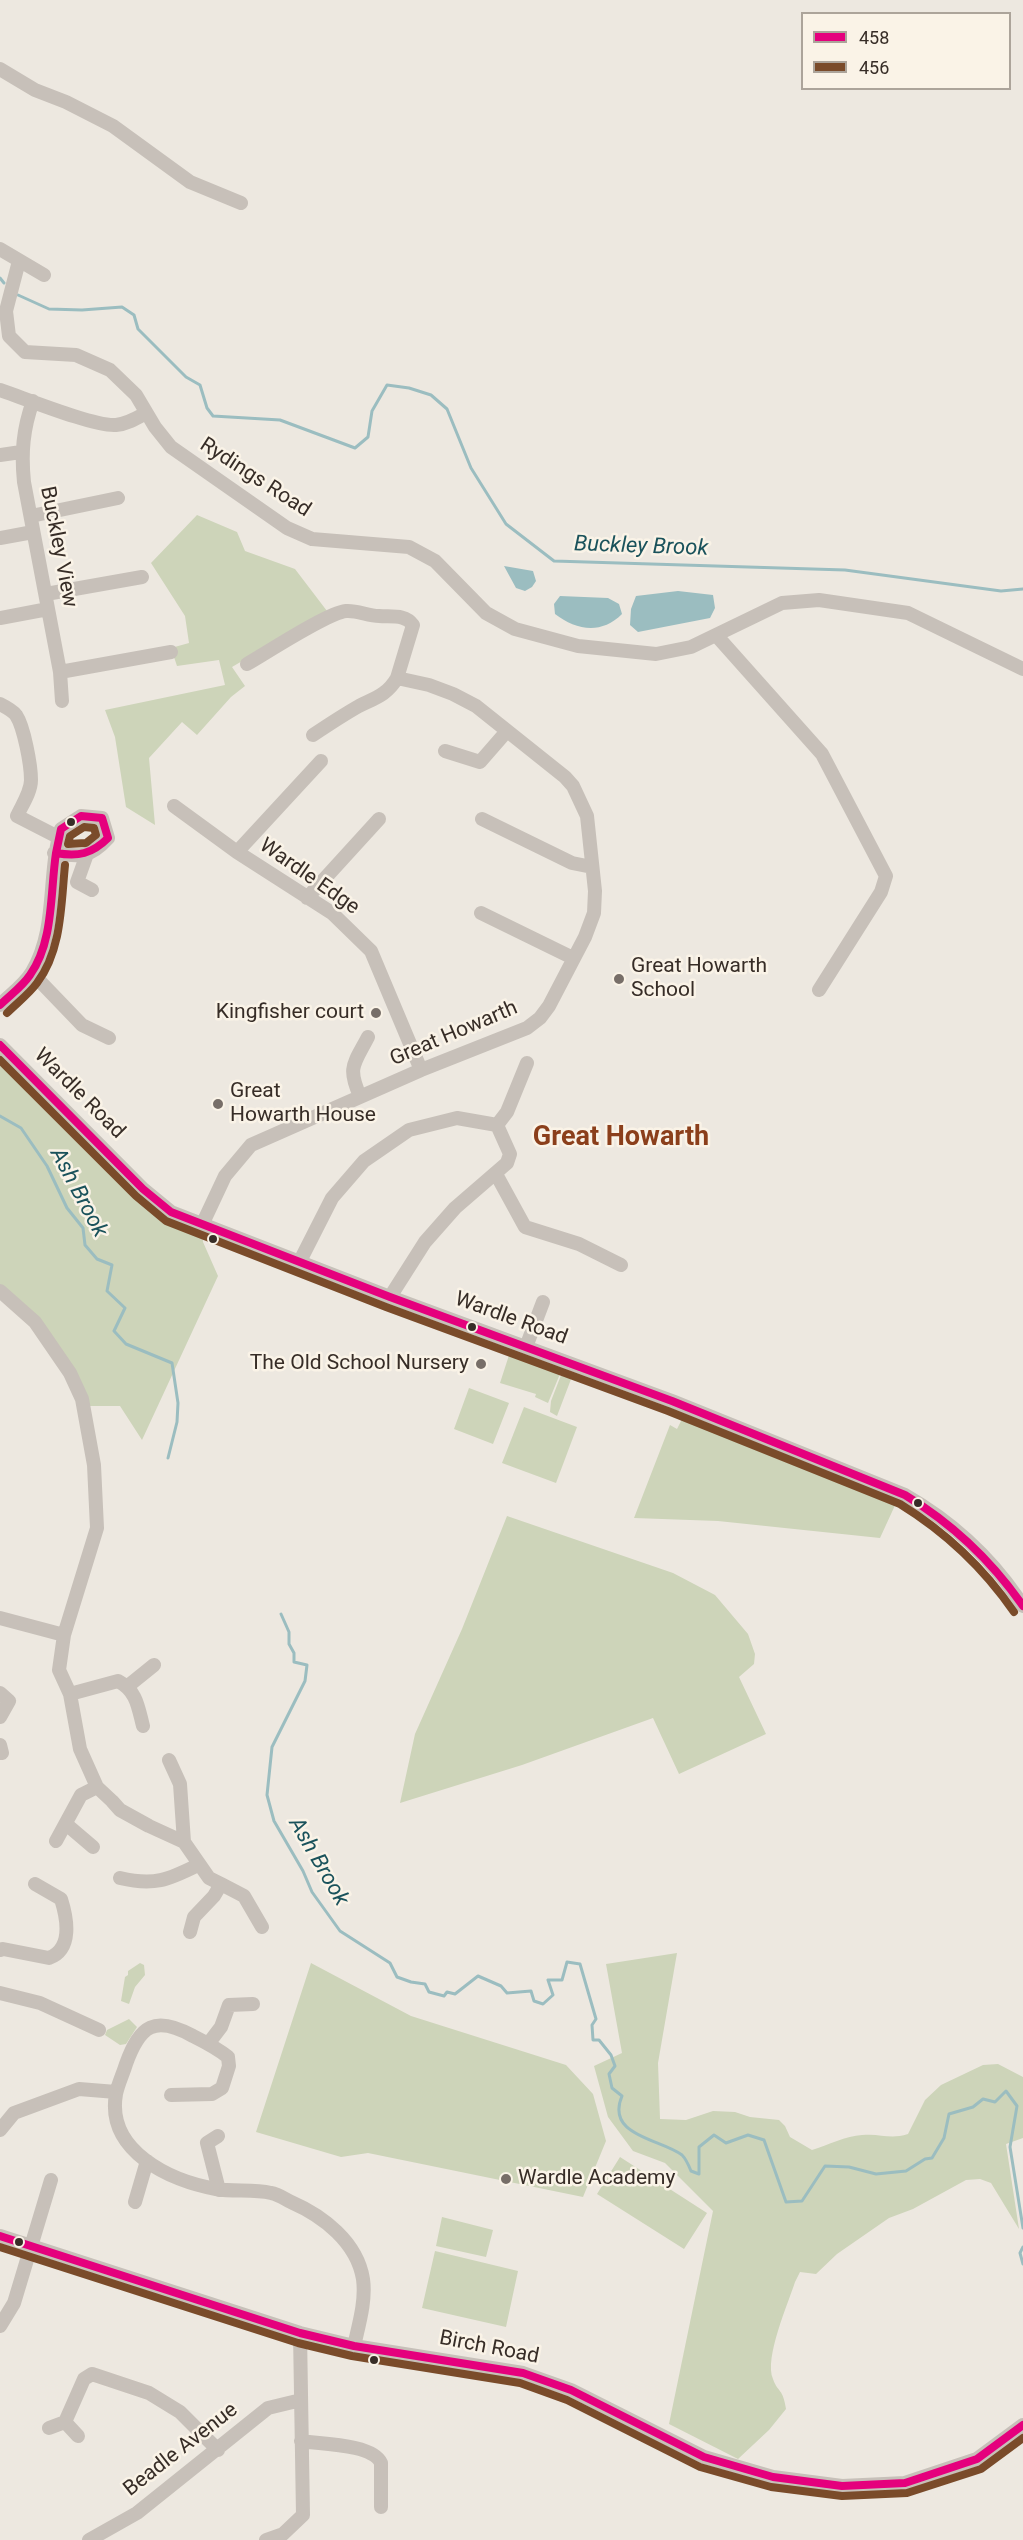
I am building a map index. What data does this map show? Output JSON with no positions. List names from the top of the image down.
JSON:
{
  "streets": {
    "street": [
      "Rydings Road",
      "Buckley View",
      "Wardle Edge",
      "Great Howarth",
      "Wardle Road",
      "Birch Road",
      "Beadle Avenue"
    ]
  },
  "crossings": [
    ["Wardle Edge", "Great Howarth"],
    ["Great Howarth", "Wardle Road"]
  ],
  "districts": ["Great Howarth"],
  "water": ["Buckley Brook", "Ash Brook"],
  "places": [
    "Great Howarth School",
    "Kingfisher court",
    "Great Howarth House",
    "The Old School Nursery",
    "Wardle Academy"
  ],
  "lines": ["transit line 458", "transit line 456"],
  "legend": ["458", "456"]
}
